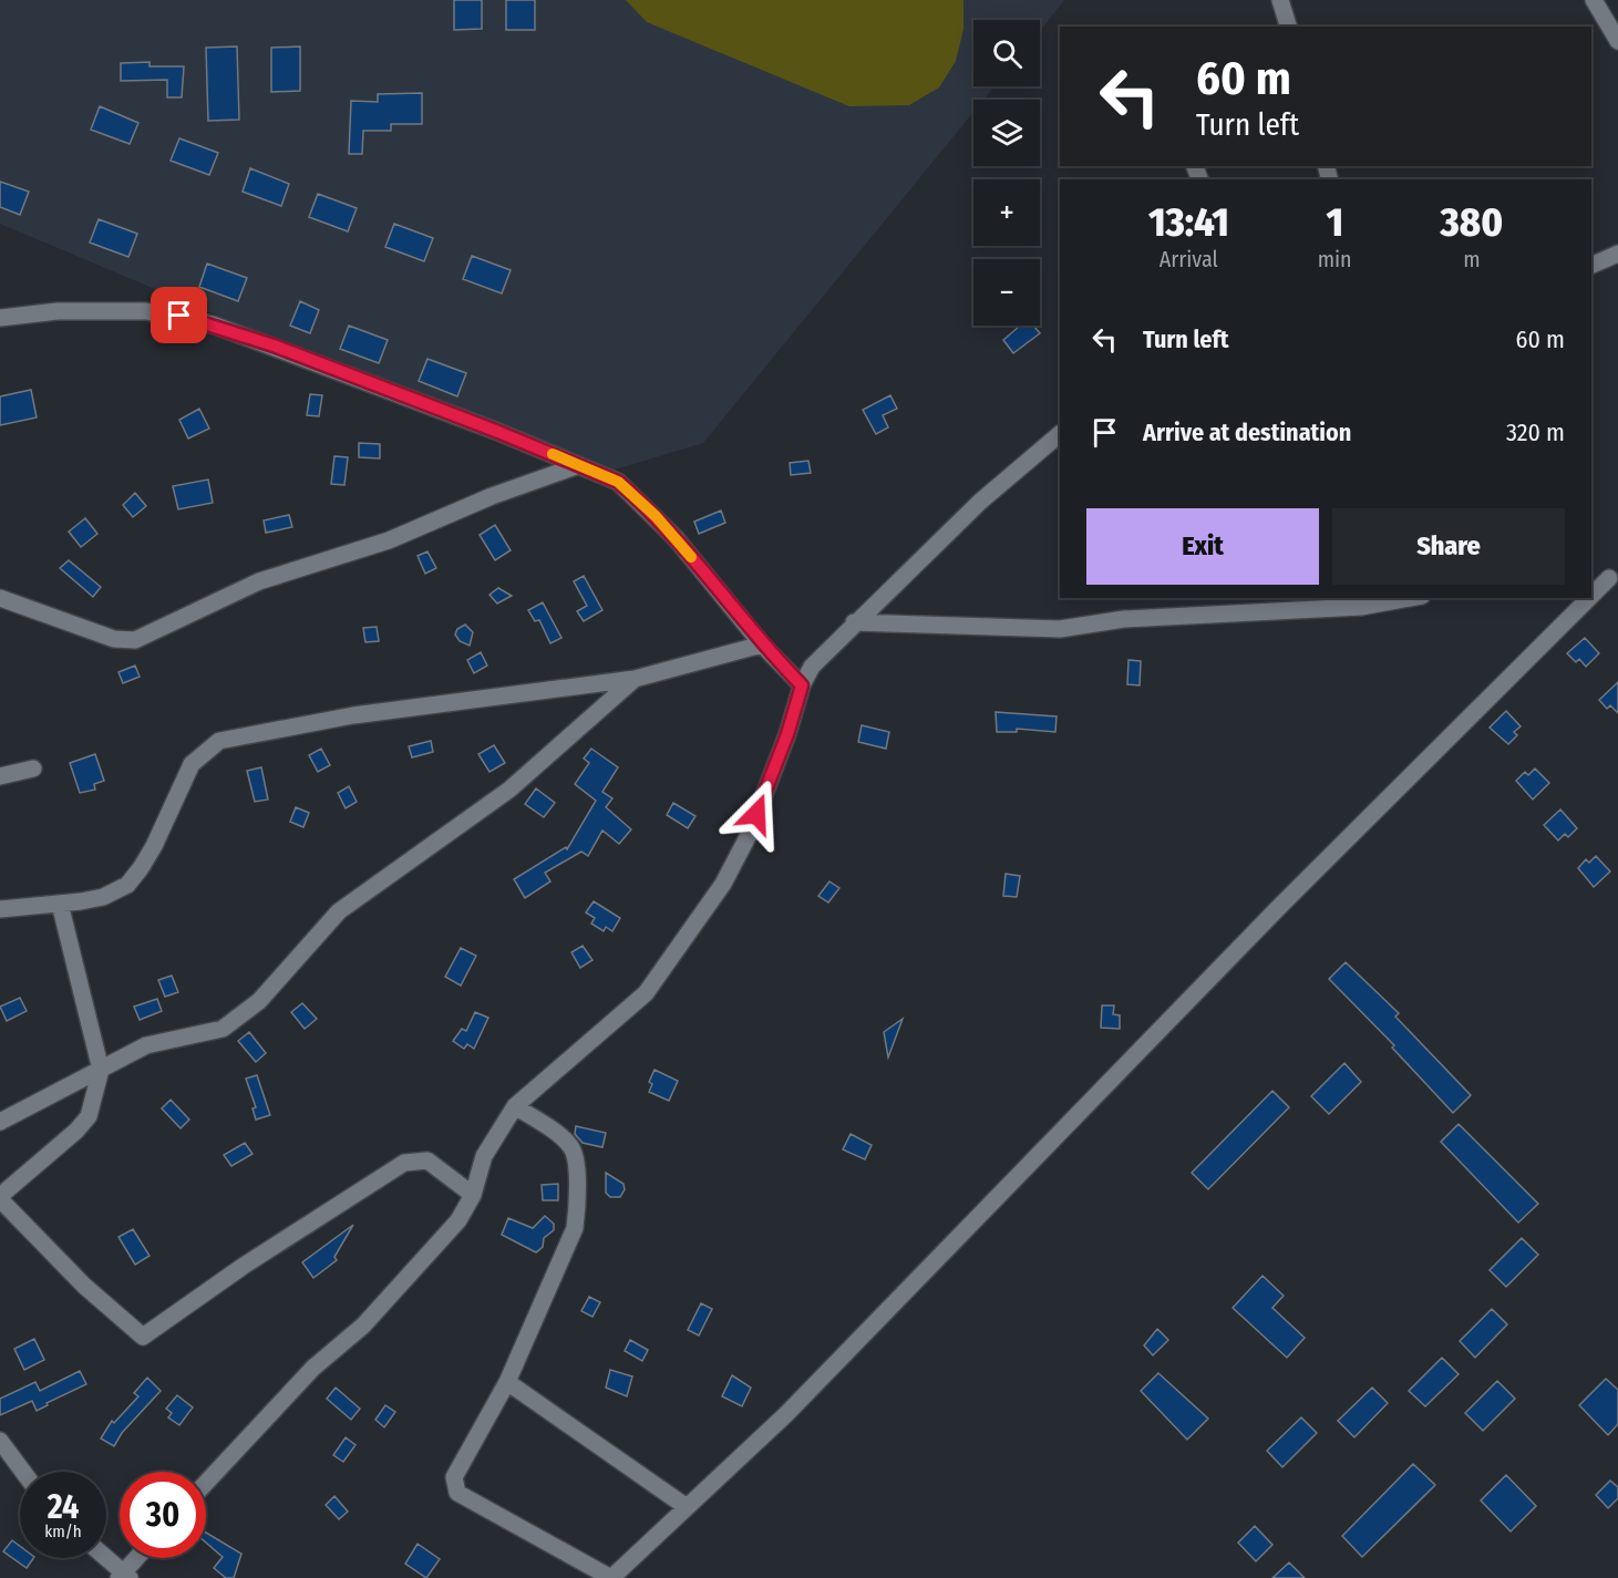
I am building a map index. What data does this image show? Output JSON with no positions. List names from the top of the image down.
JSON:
{
  "page": {
    "map_buttons": ["+", "−"],
    "turn": ["60 m", "Turn left"],
    "eta": [
      "13:41",
      "Arrival",
      "1",
      "min",
      "380",
      "m"
    ],
    "list": [
      {
        "name": "Turn left",
        "value": "60 m"
      },
      {
        "name": "Arrive at destination",
        "value": "320 m"
      }
    ],
    "buttons": ["Exit", "Share"],
    "speed": "24 km/h",
    "limit": "30"
  }
}
